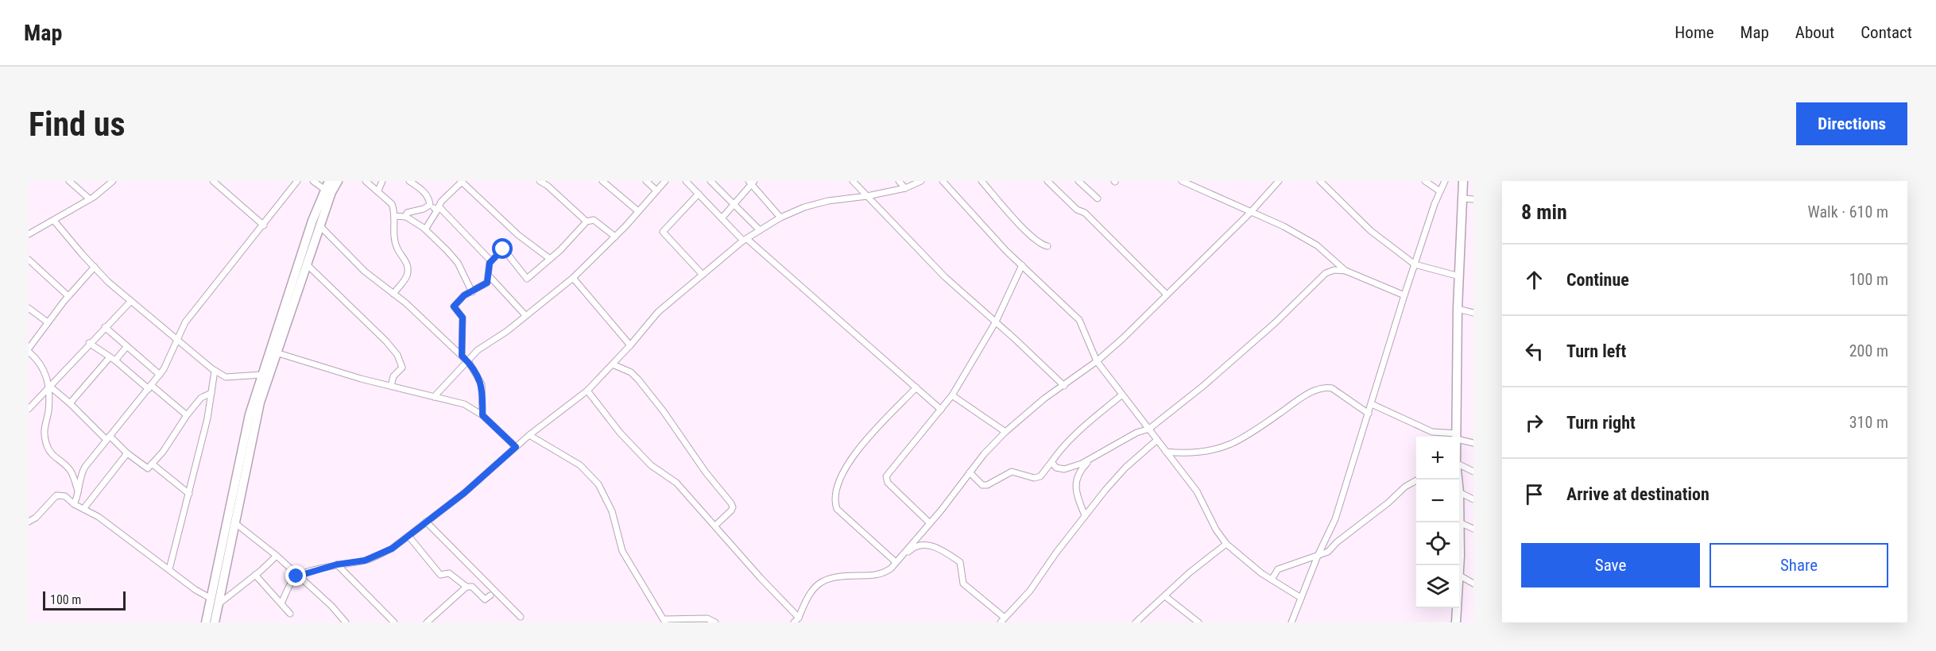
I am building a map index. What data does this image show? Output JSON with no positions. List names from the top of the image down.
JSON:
{
  "scale_bar": "100 m",
  "page": {
    "header": "Map",
    "nav": [
      "Home",
      "Map",
      "About",
      "Contact"
    ],
    "buttons": [
      "Directions",
      ["Save", "Share"]
    ],
    "title": "Find us",
    "heading": ["8 min", "Walk · 610 m"],
    "list": [
      ["Continue", "100 m"],
      ["Turn left", "200 m"],
      ["Turn right", "310 m"],
      "Arrive at destination"
    ],
    "map_buttons": ["+", "−"],
    "scale": "100 m"
  }
}
